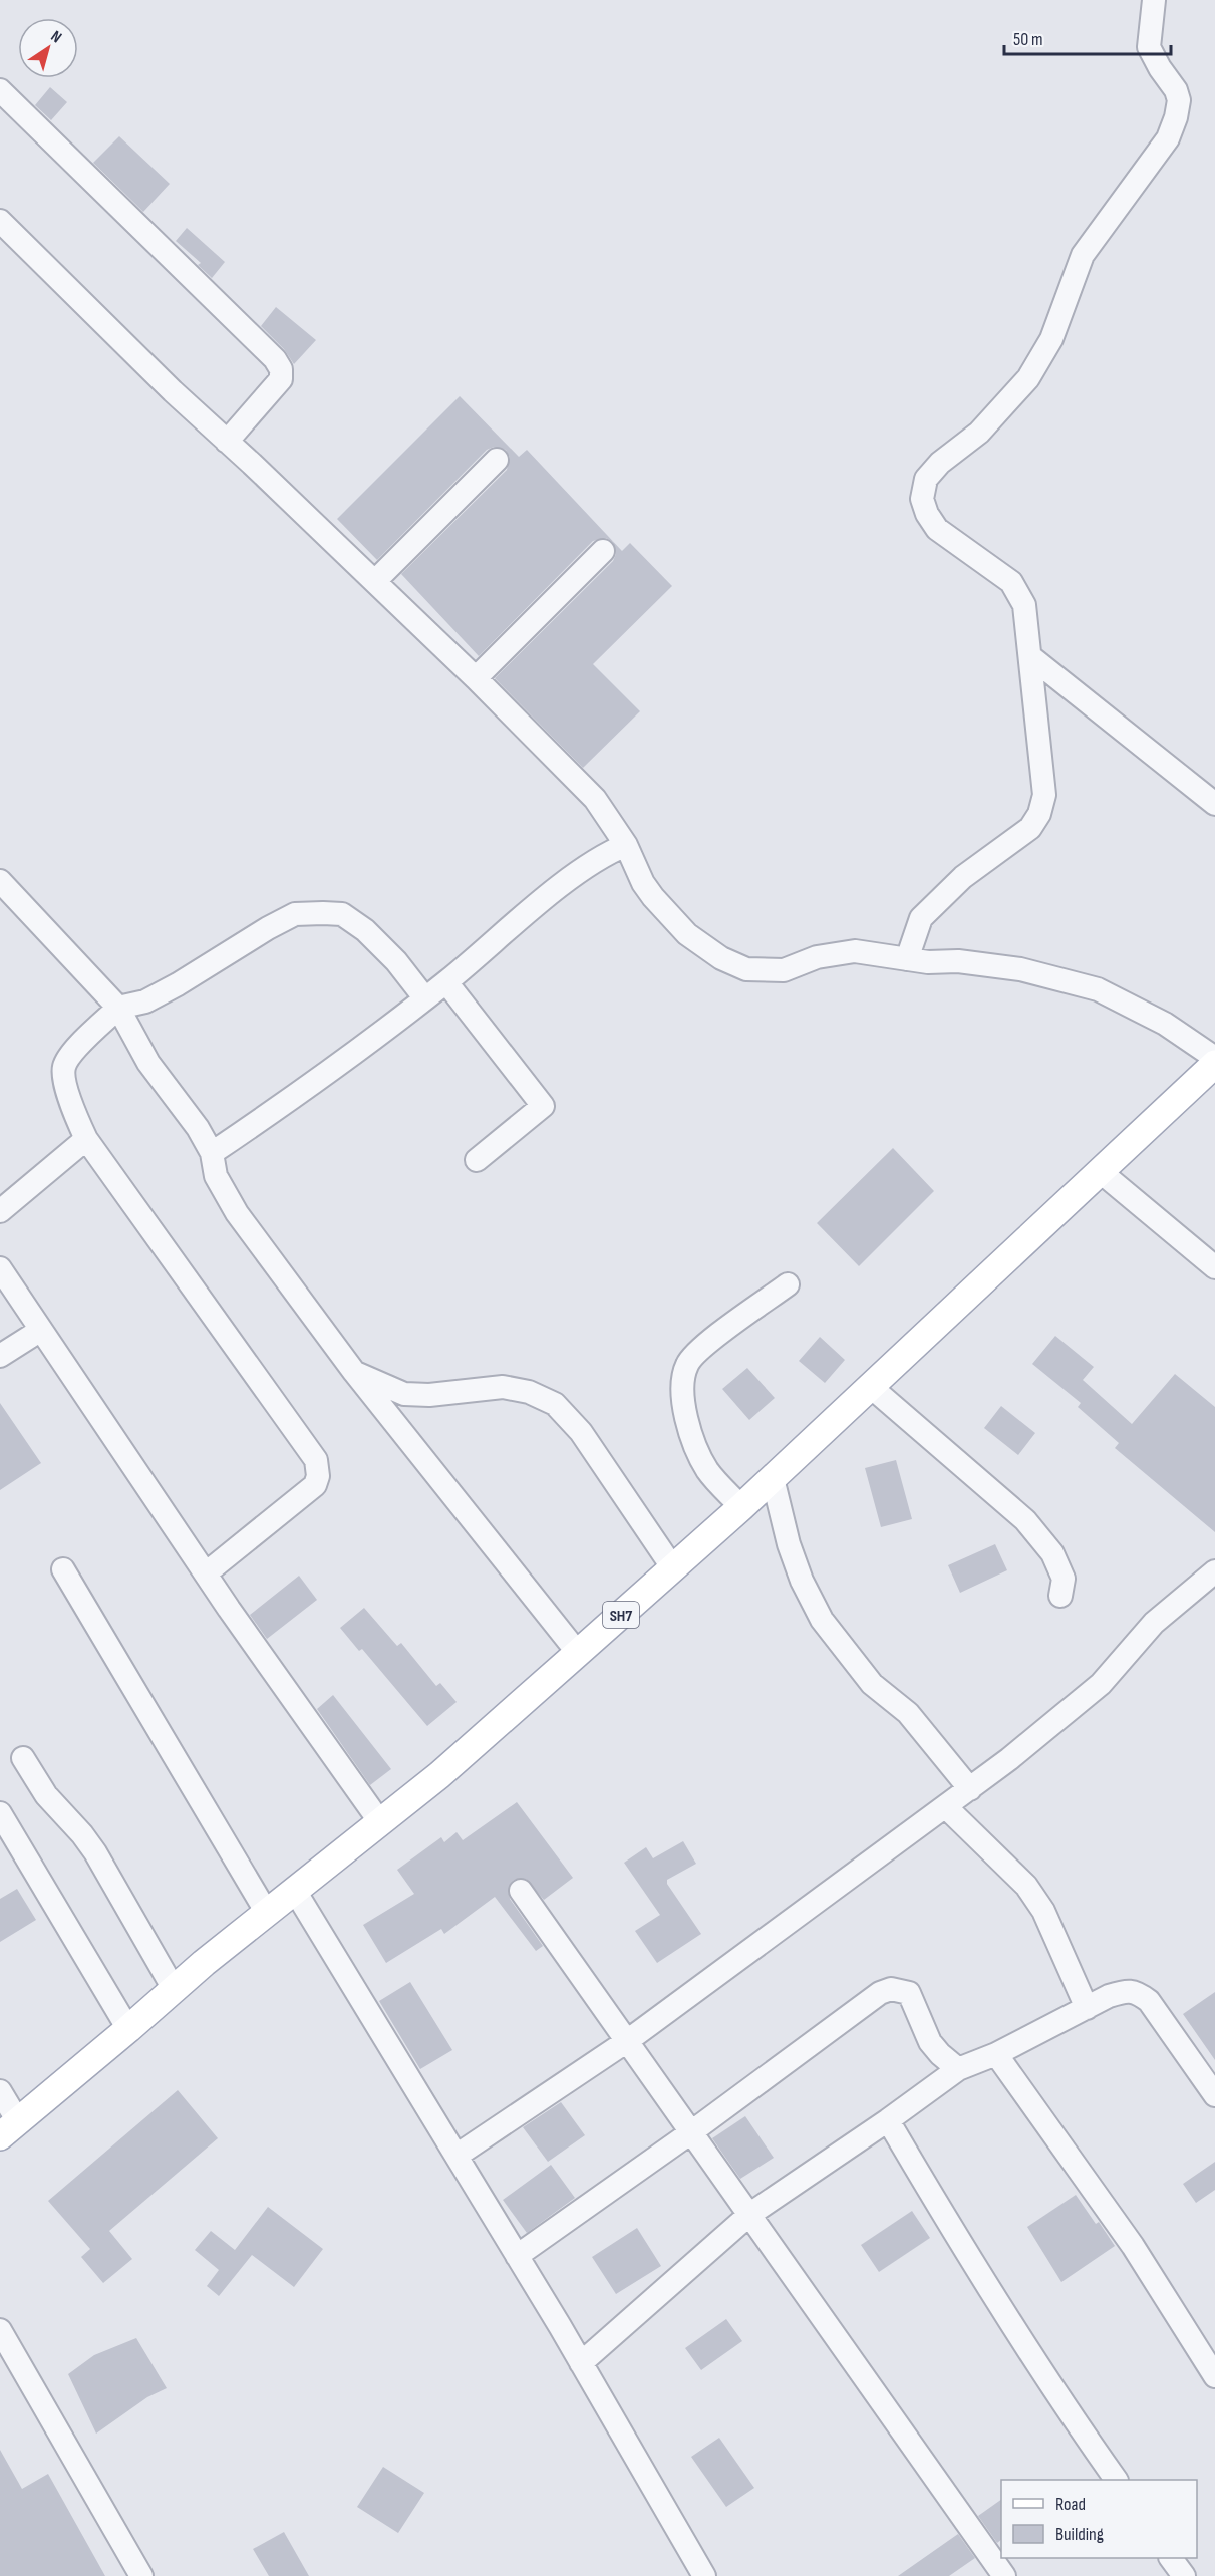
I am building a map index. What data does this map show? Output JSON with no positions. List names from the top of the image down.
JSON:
{
  "streets": {
    "main road": ["SH7"]
  },
  "legend": ["Road", "Building"],
  "scale_bar": "50 m",
  "north": "top right"
}
